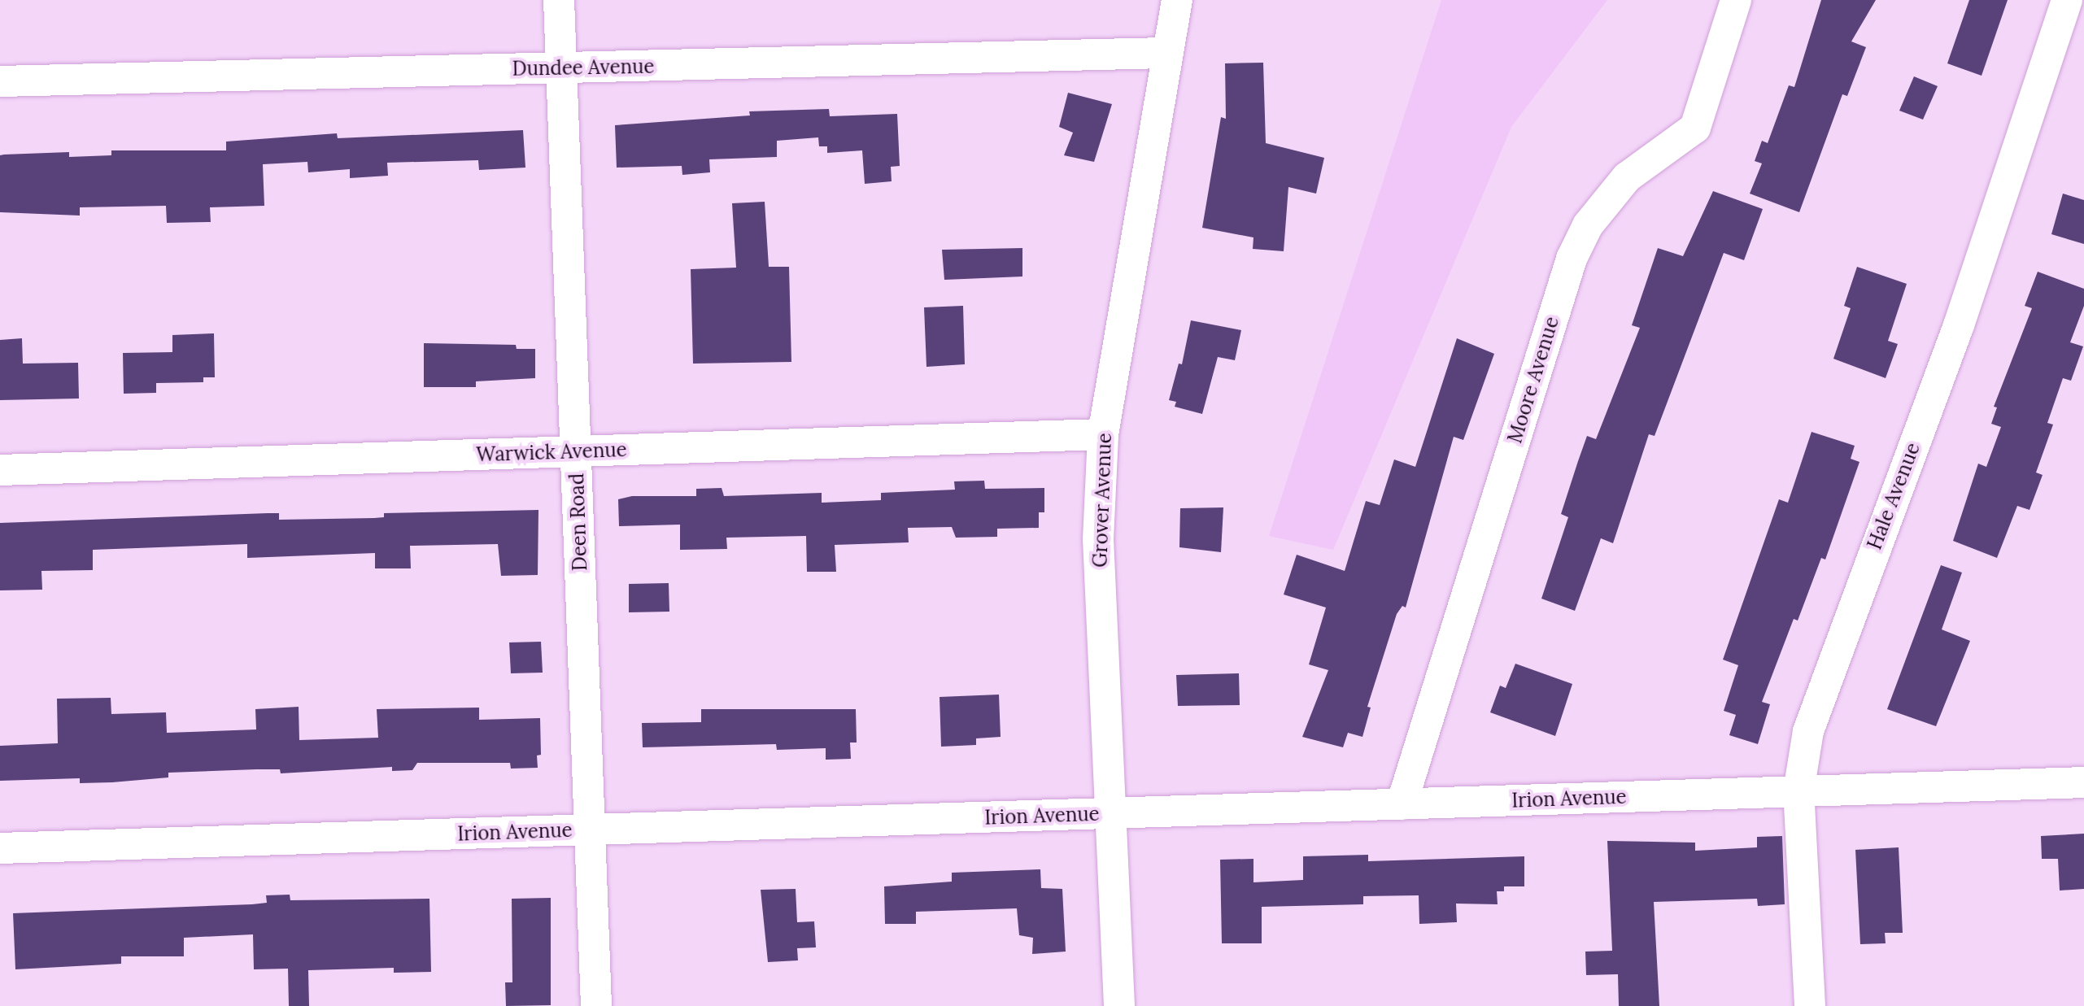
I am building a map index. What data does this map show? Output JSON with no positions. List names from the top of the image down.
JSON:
{
  "streets": {
    "street": [
      "Dundee Avenue",
      "Moore Avenue",
      "Warwick Avenue",
      "Hale Avenue",
      "Grover Avenue",
      "Deen Road",
      "Irion Avenue"
    ]
  },
  "crossings": [
    ["Dundee Avenue", "Grover Avenue"],
    ["Dundee Avenue", "Deen Road"],
    ["Moore Avenue", "Irion Avenue"],
    ["Warwick Avenue", "Grover Avenue"],
    ["Warwick Avenue", "Deen Road"],
    ["Hale Avenue", "Irion Avenue"],
    ["Grover Avenue", "Irion Avenue"],
    ["Deen Road", "Irion Avenue"]
  ]
}
